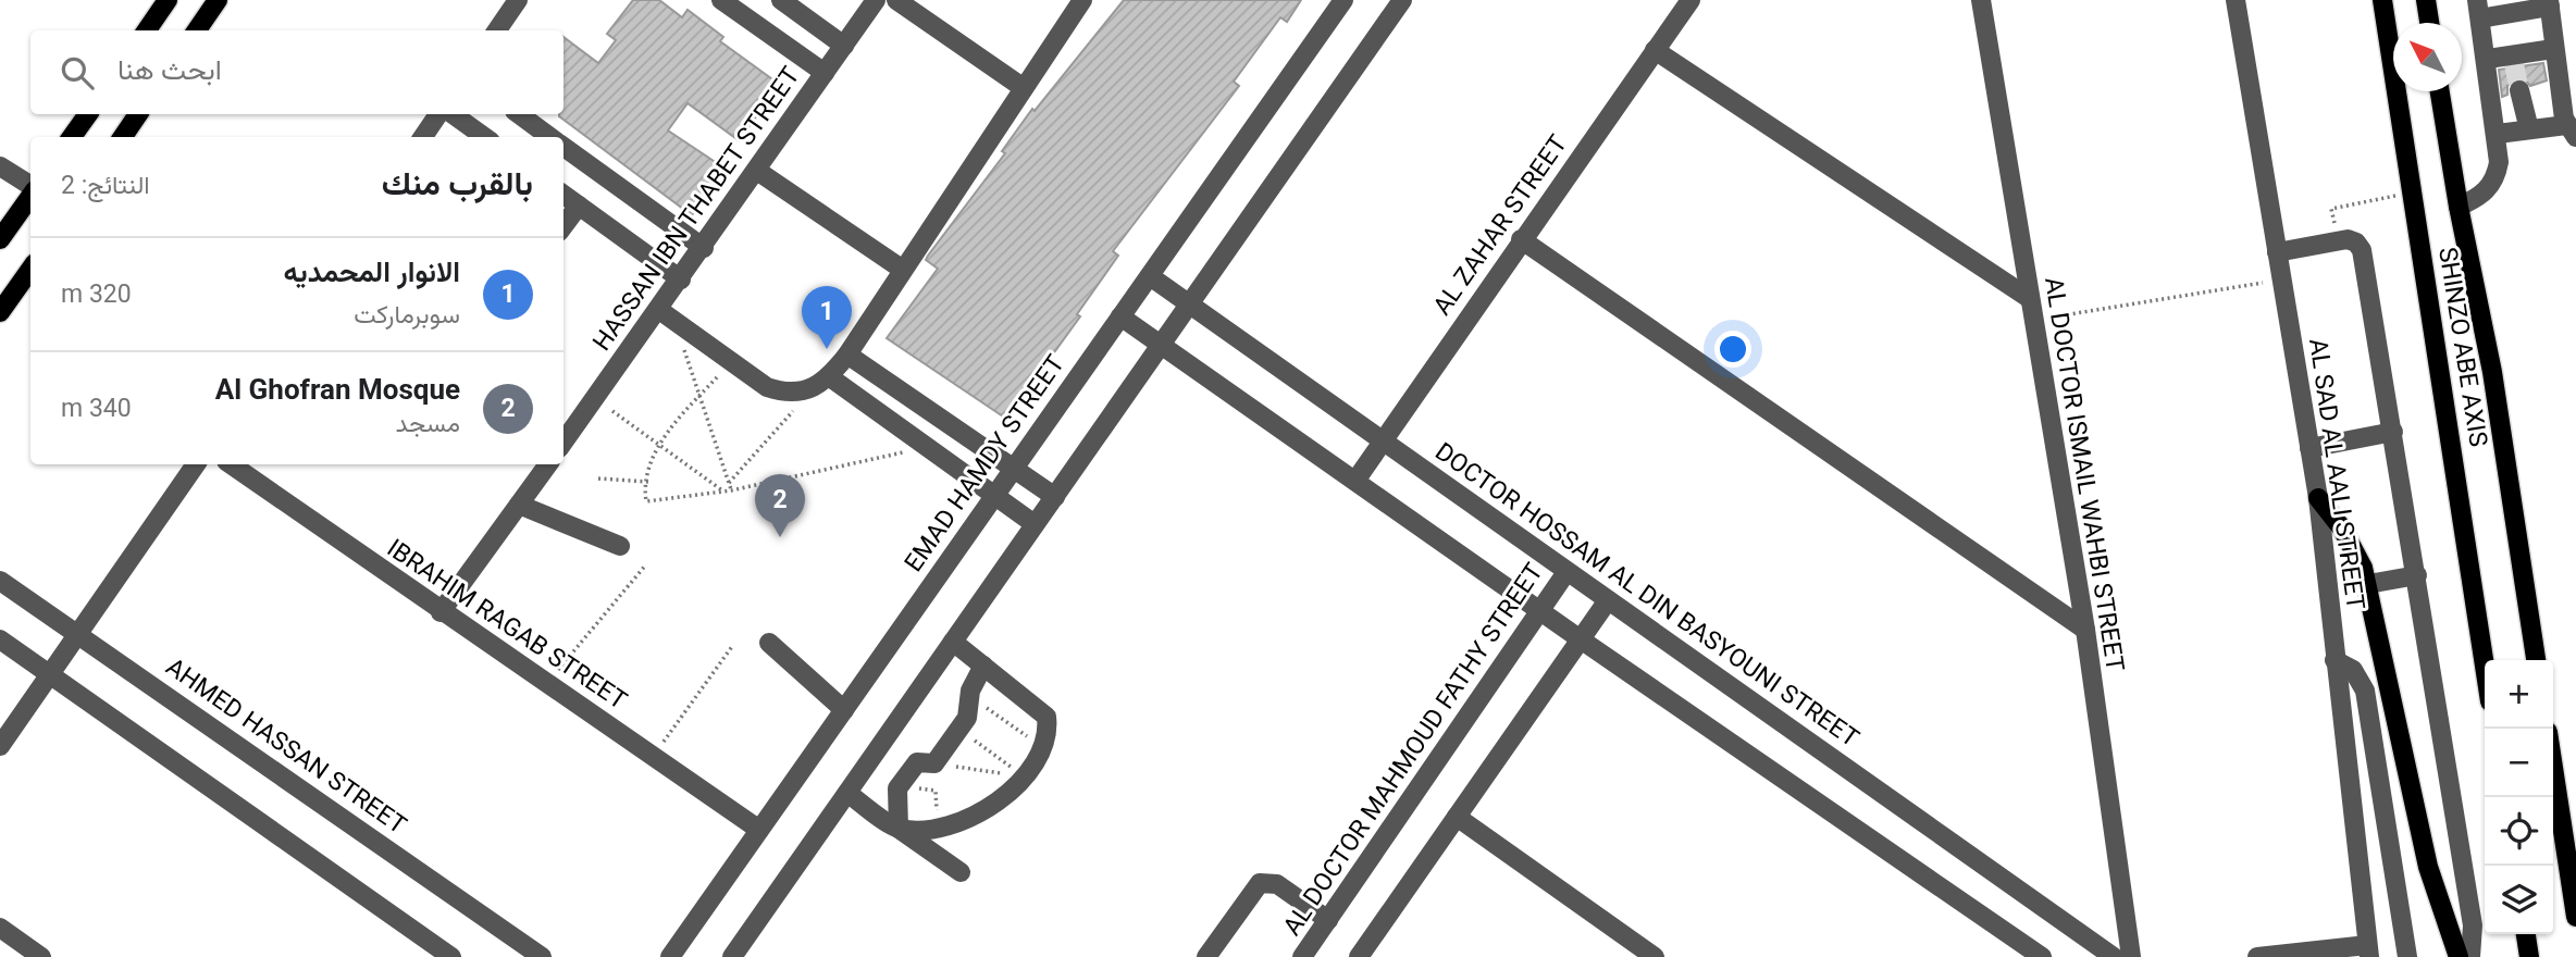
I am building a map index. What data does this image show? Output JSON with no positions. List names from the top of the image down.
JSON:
{
  "streets": {
    "main road": ["SHINZO ABE AXIS"],
    "street": [
      "HASSAN IBN THABET STREET",
      "AL ZAHAR STREET",
      "EMAD HAMDY STREET",
      "AL DOCTOR ISMAIL WAHBI STREET",
      "AL SAD AL AALI STREET",
      "DOCTOR HOSSAM AL DIN BASYOUNI STREET",
      "IBRAHIM RAGAB STREET",
      "AHMED HASSAN STREET",
      "AL DOCTOR MAHMOUD FATHY STREET"
    ]
  },
  "crossings": [
    ["AL ZAHAR STREET", "DOCTOR HOSSAM AL DIN BASYOUNI STREET"],
    ["EMAD HAMDY STREET", "DOCTOR HOSSAM AL DIN BASYOUNI STREET"],
    ["EMAD HAMDY STREET", "IBRAHIM RAGAB STREET"],
    ["DOCTOR HOSSAM AL DIN BASYOUNI STREET", "AL DOCTOR MAHMOUD FATHY STREET"]
  ],
  "north": "top left",
  "page": {
    "search": "ابحث هنا",
    "heading": ["بالقرب منك", "النتائج: 2"],
    "list": [
      {
        "mark": "1",
        "name": "الانوار المحمديه",
        "note": "سوبرماركت",
        "value": "320 m"
      },
      {
        "mark": "2",
        "name": "Al Ghofran Mosque",
        "note": "مسجد",
        "value": "340 m"
      }
    ],
    "pins": ["1", "2"],
    "map_buttons": ["+", "−"]
  }
}
